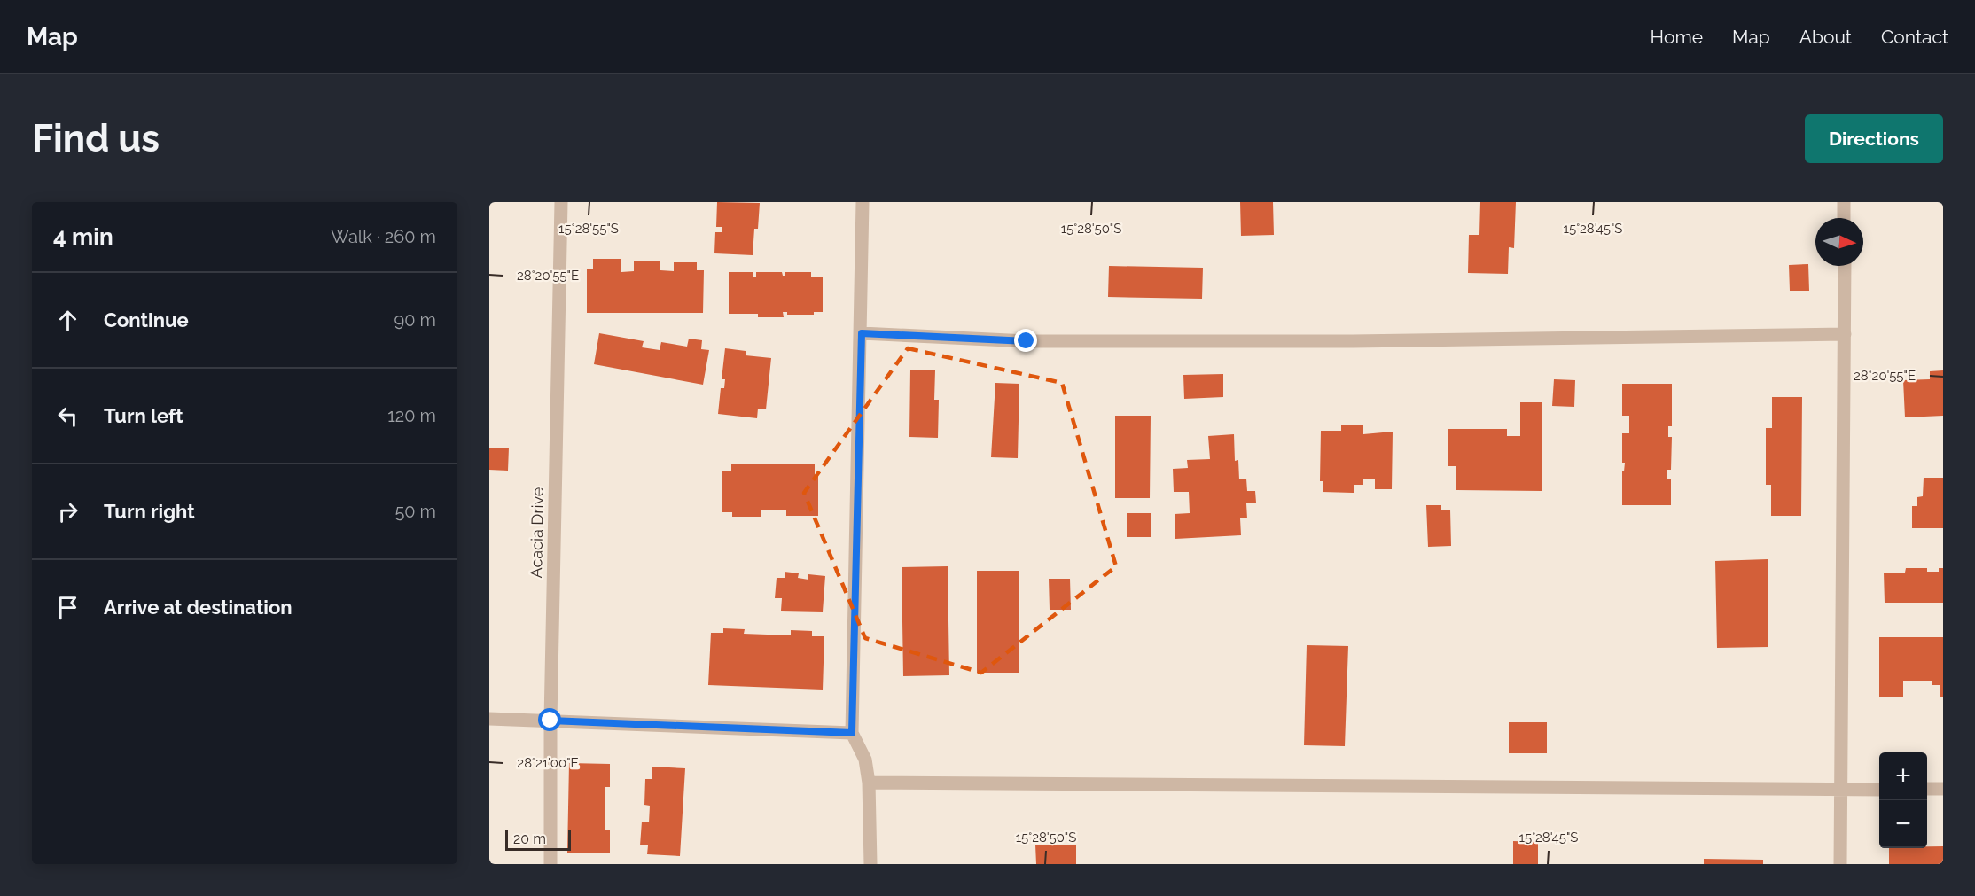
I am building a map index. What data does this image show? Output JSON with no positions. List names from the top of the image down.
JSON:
{
  "streets": {
    "street": ["Acacia Drive"]
  },
  "scale_bar": "20 m",
  "north": "right",
  "page": {
    "header": "Map",
    "nav": [
      "Home",
      "Map",
      "About",
      "Contact"
    ],
    "buttons": "Directions",
    "title": "Find us",
    "heading": ["4 min", "Walk · 260 m"],
    "list": [
      ["Continue", "90 m"],
      ["Turn left", "120 m"],
      ["Turn right", "50 m"],
      "Arrive at destination"
    ],
    "map_buttons": ["+", "−"],
    "scale": "20 m"
  },
  "coordinates": [
    "15°28'55\"S",
    "15°28'50\"S",
    "15°28'45\"S",
    "28°20'55\"E",
    "28°21'00\"E"
  ]
}
